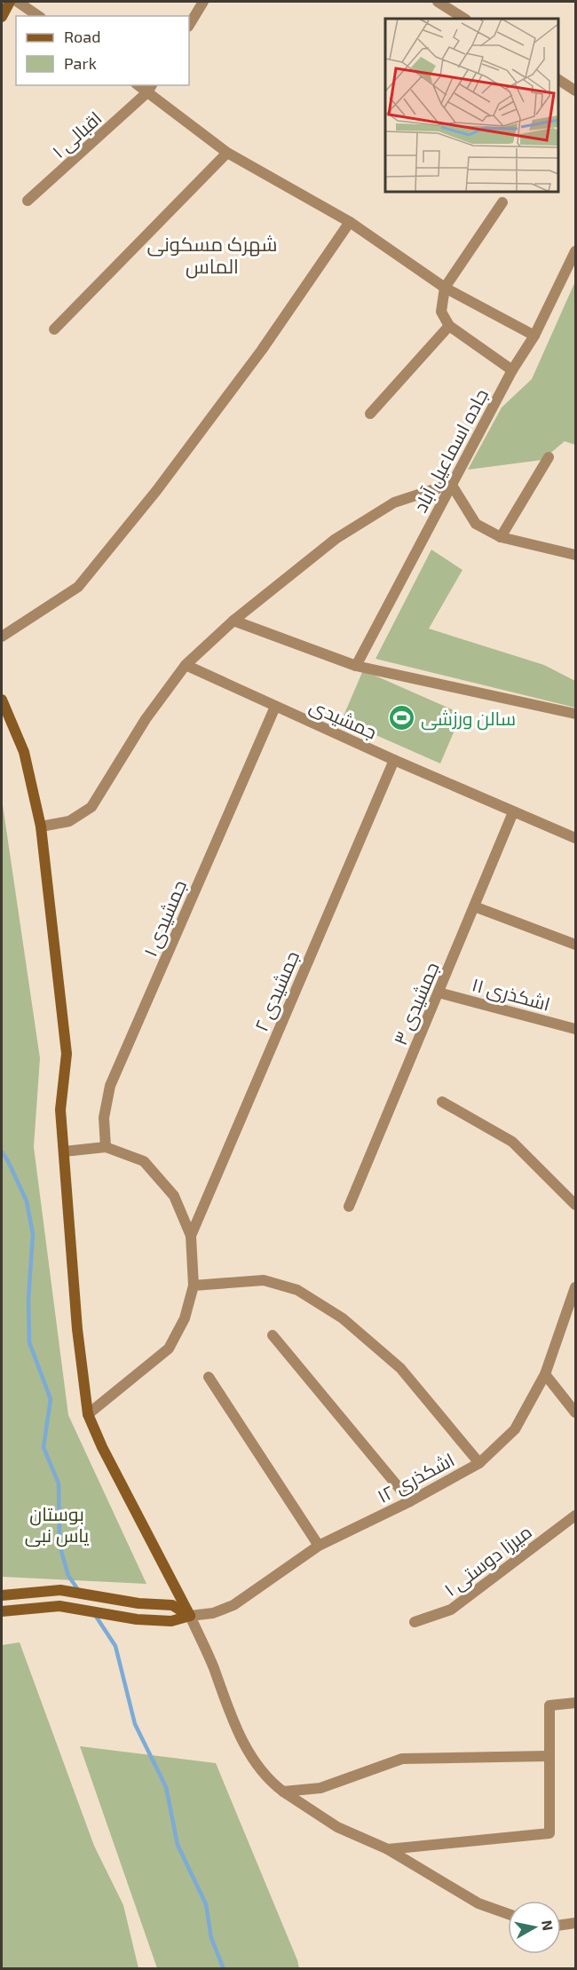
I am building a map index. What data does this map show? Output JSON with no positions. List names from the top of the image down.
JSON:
{
  "streets": {
    "street": [
      "اقبالی ۱",
      "جاده اسماعیل آباد",
      "جمشیدی",
      "جمشیدی ۱",
      "جمشیدی ۲",
      "اشکذری ۱۱",
      "جمشیدی ۳",
      "اشکذری ۱۲",
      "میرزا دوستی ۱"
    ]
  },
  "crossings": [
    ["جمشیدی", "جمشیدی ۱"],
    ["جمشیدی", "جمشیدی ۲"],
    ["جمشیدی", "جمشیدی ۳"],
    ["اشکذری ۱۱", "جمشیدی ۳"]
  ],
  "districts": ["شهرک مسکونی الماس"],
  "parks": ["بوستان یاس نبی"],
  "places": {
    "sports": ["سالن ورزشی"]
  },
  "legend": ["Road", "Park"],
  "north": "right"
}
